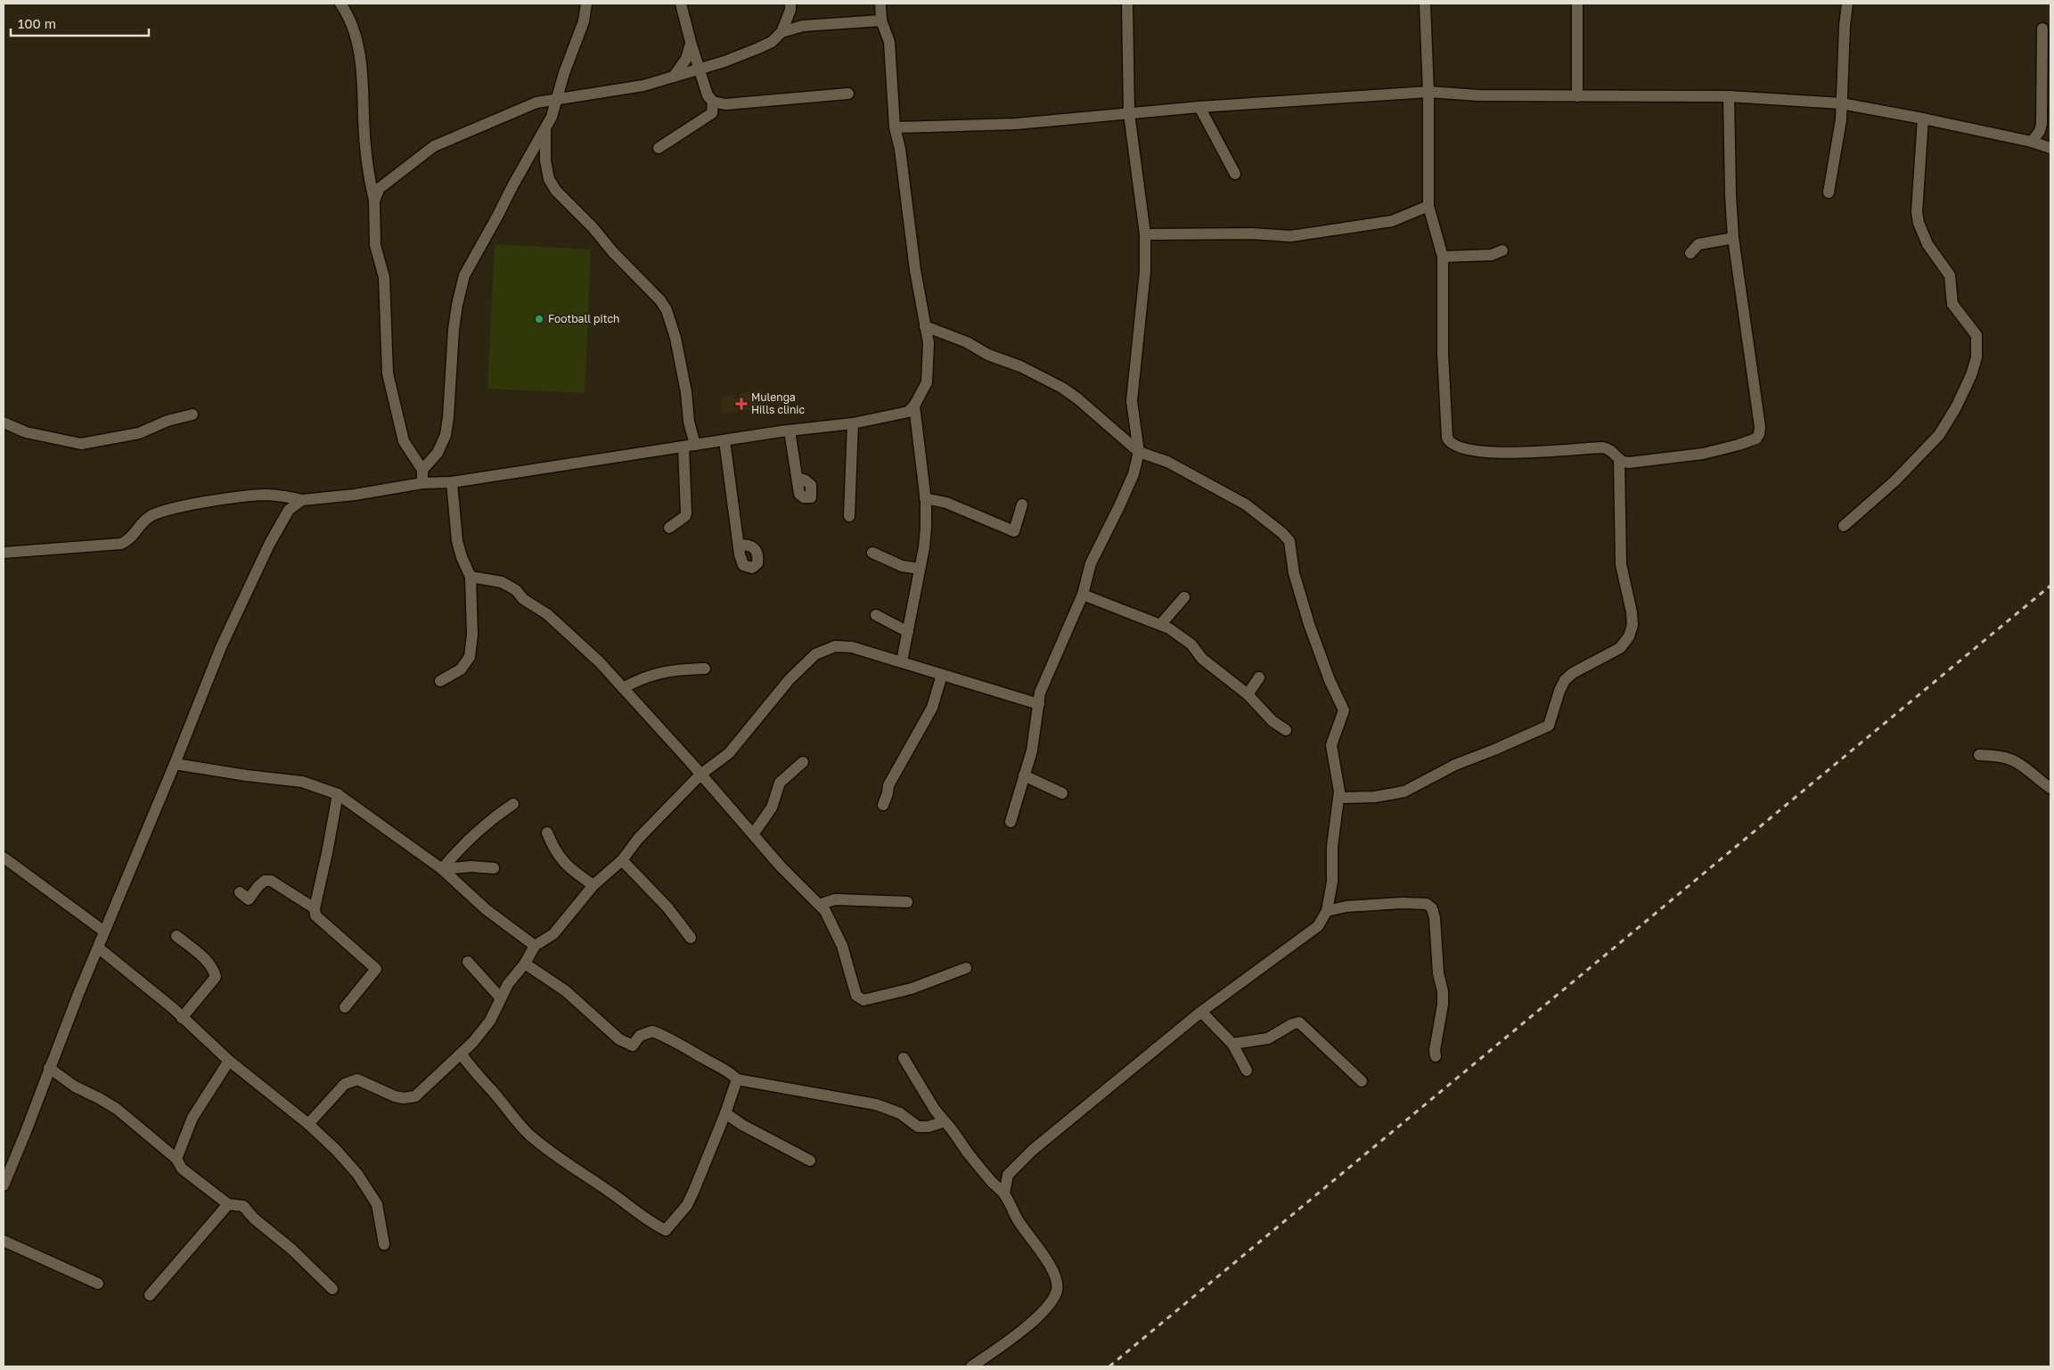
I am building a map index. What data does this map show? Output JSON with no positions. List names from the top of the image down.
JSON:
{
  "places": {
    "other": ["Football pitch"],
    "health": ["Mulenga Hills clinic"]
  },
  "scale_bar": "100 m"
}
